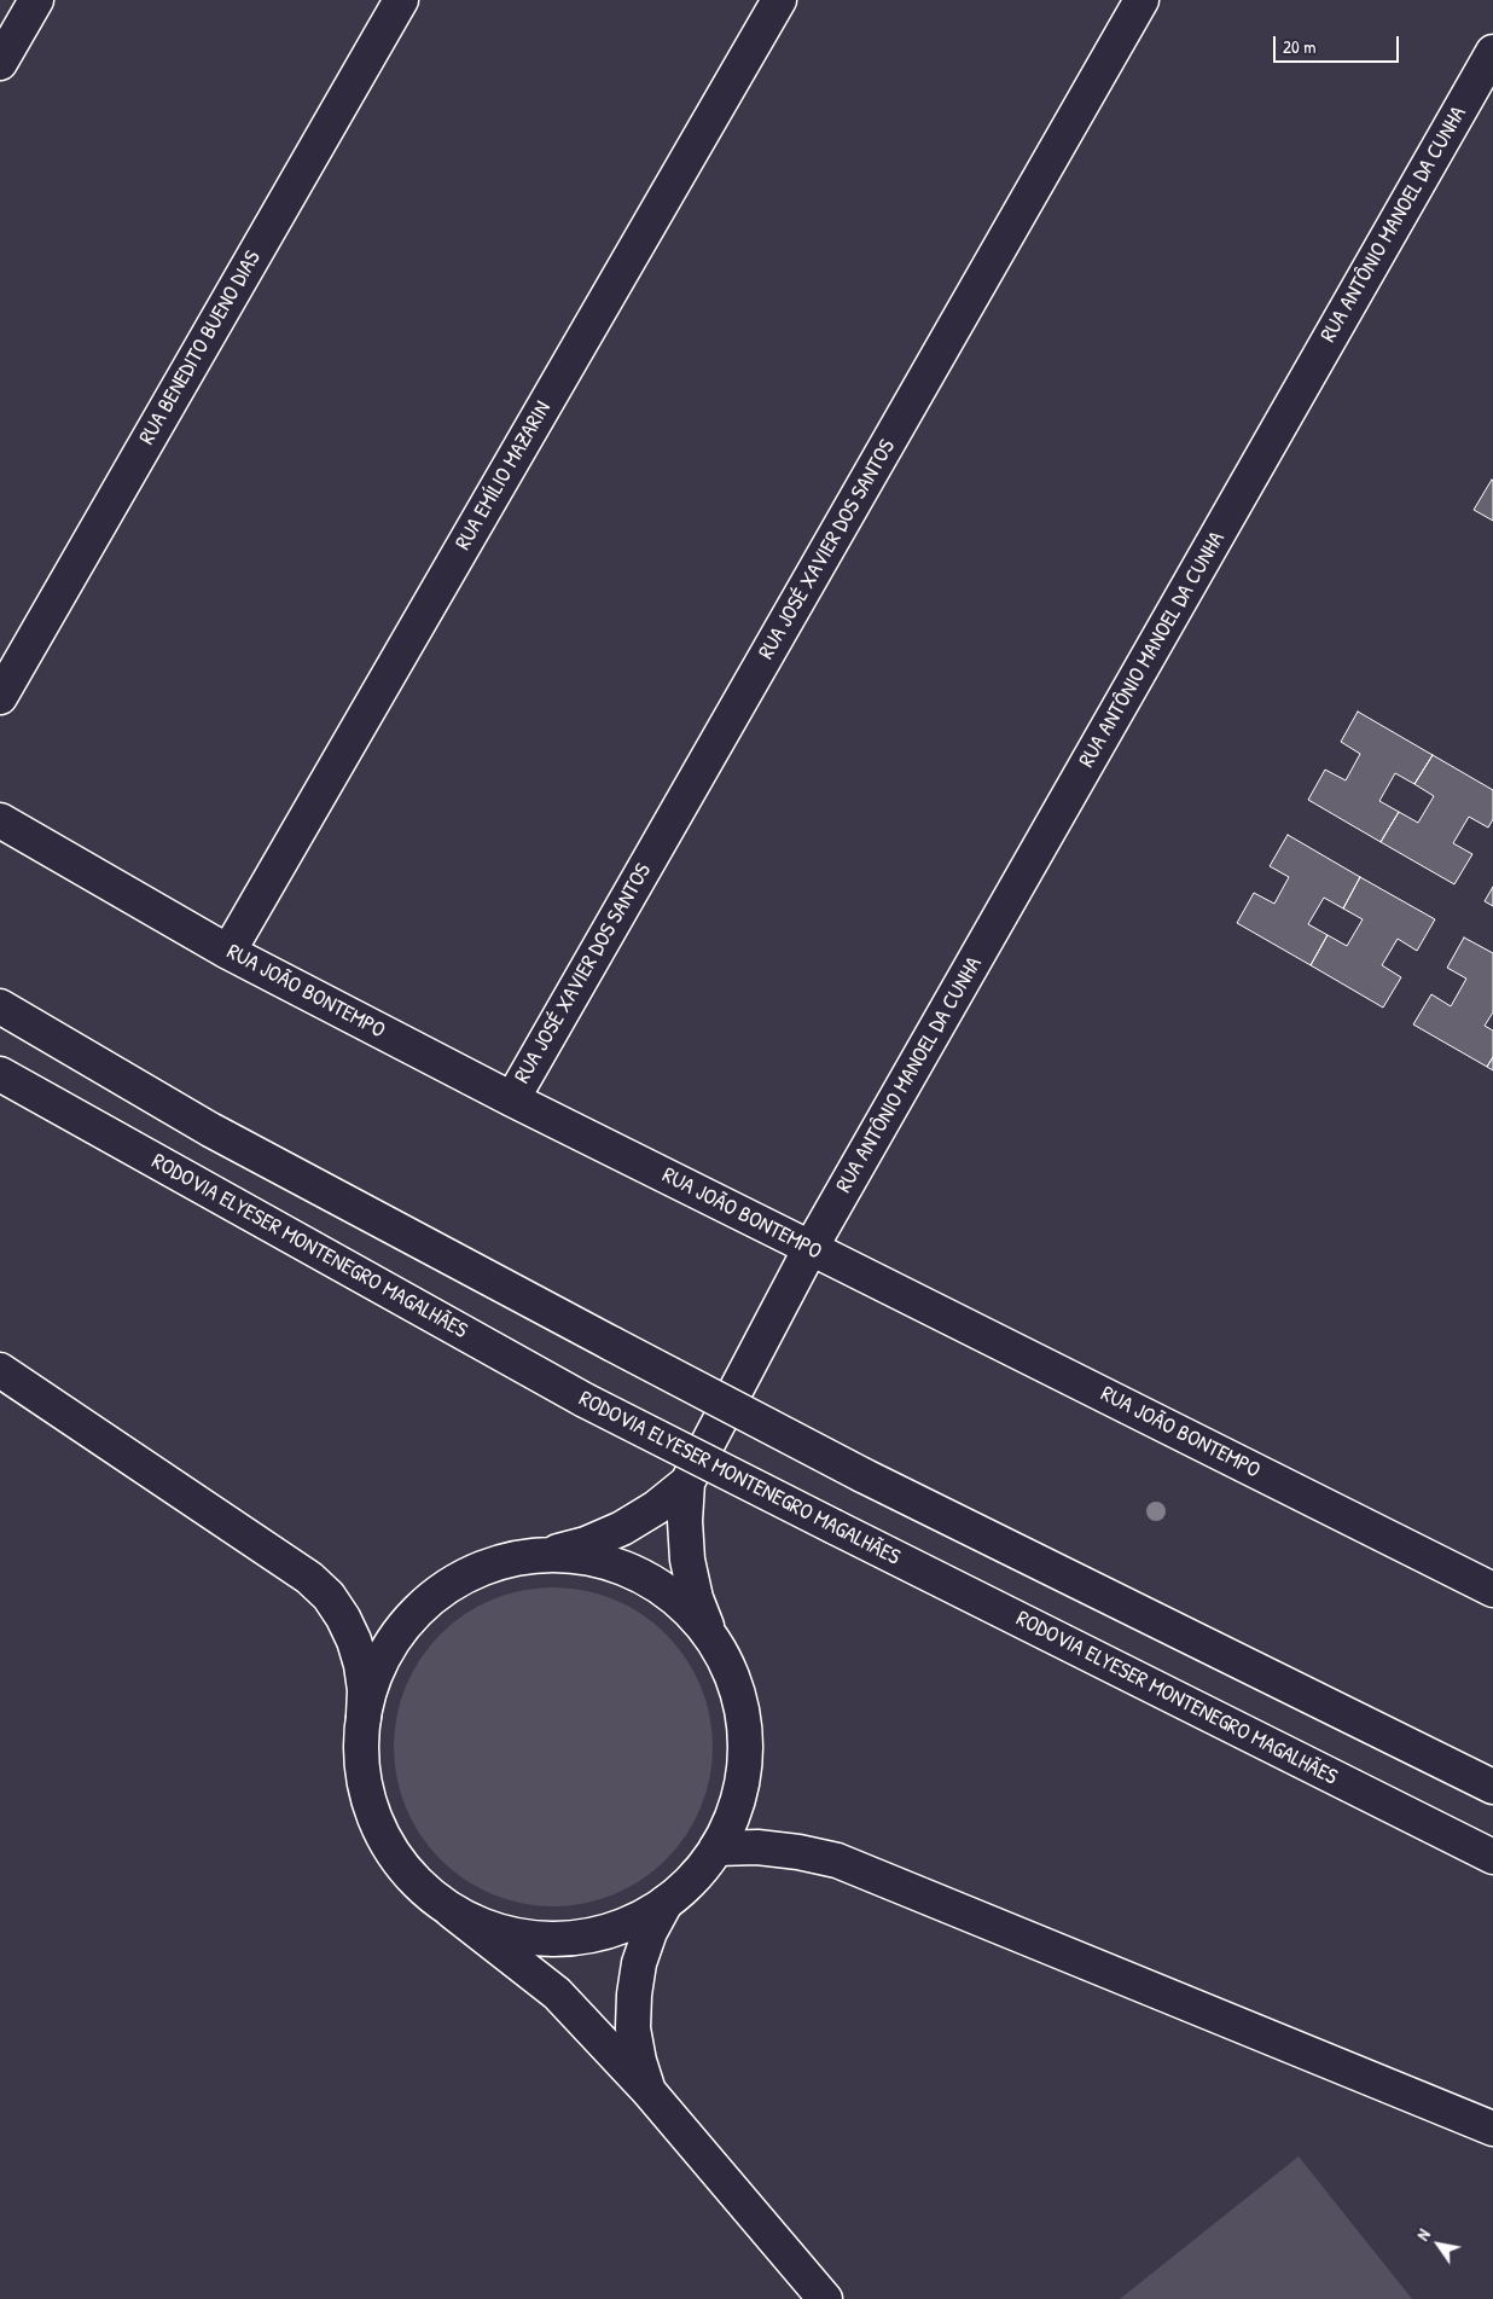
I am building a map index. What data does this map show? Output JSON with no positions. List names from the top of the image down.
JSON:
{
  "streets": {
    "street": [
      "RUA ANTÔNIO MANOEL DA CUNHA",
      "RUA BENEDITO BUENO DIAS",
      "RUA EMÍLIO MAZARIN",
      "RUA JOSÉ XAVIER DOS SANTOS",
      "RUA JOÃO BONTEMPO",
      "RODOVIA ELYESER MONTENEGRO MAGALHÃES"
    ]
  },
  "crossings": [
    ["RUA ANTÔNIO MANOEL DA CUNHA", "RUA JOÃO BONTEMPO"],
    ["RUA EMÍLIO MAZARIN", "RUA JOÃO BONTEMPO"],
    ["RUA JOSÉ XAVIER DOS SANTOS", "RUA JOÃO BONTEMPO"]
  ],
  "scale_bar": "20 m",
  "north": "top left"
}
